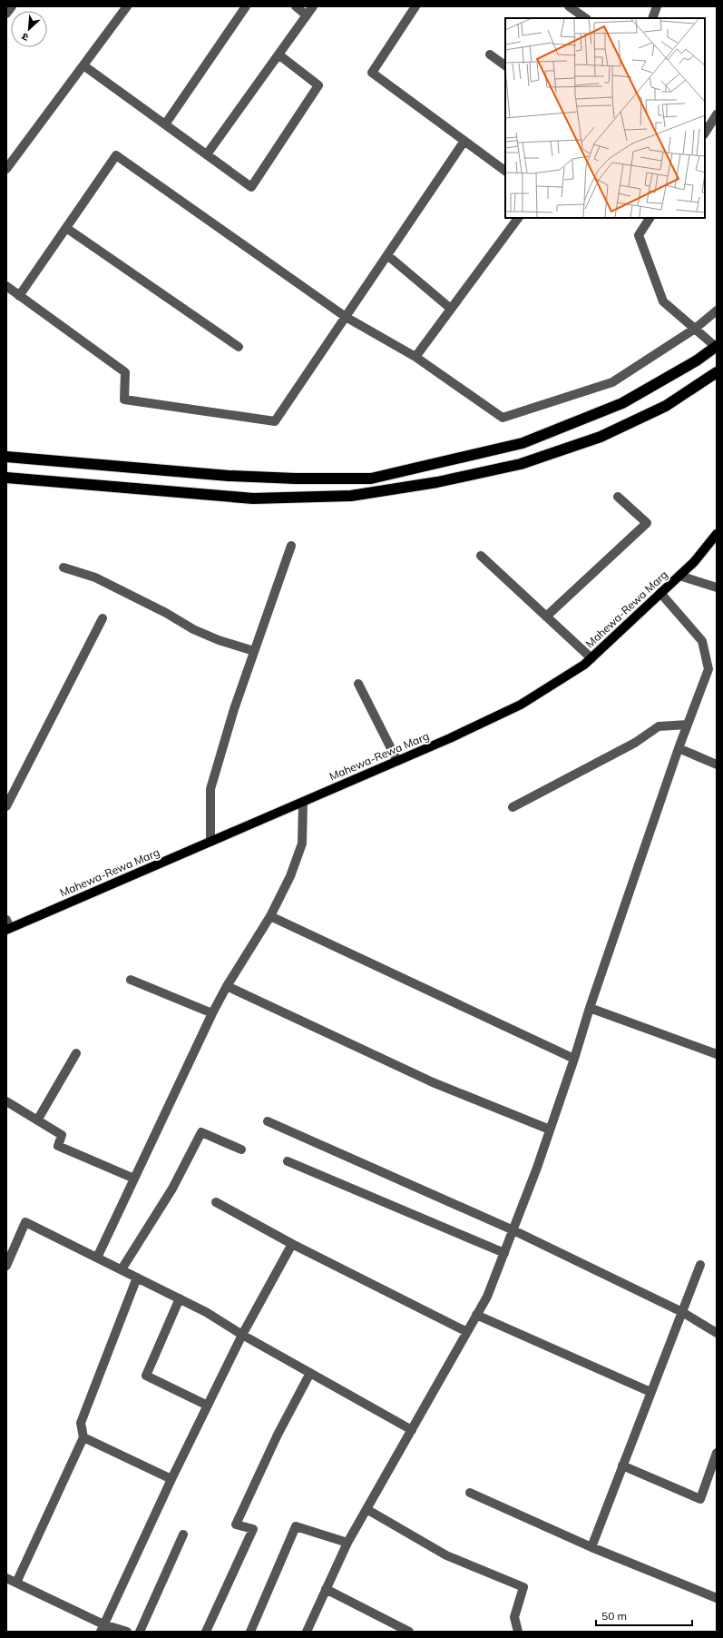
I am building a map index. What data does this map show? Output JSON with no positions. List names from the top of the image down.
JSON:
{
  "streets": {
    "main road": ["Mahewa-Rewa Marg"]
  },
  "scale_bar": "50 m",
  "north": "bottom left"
}
